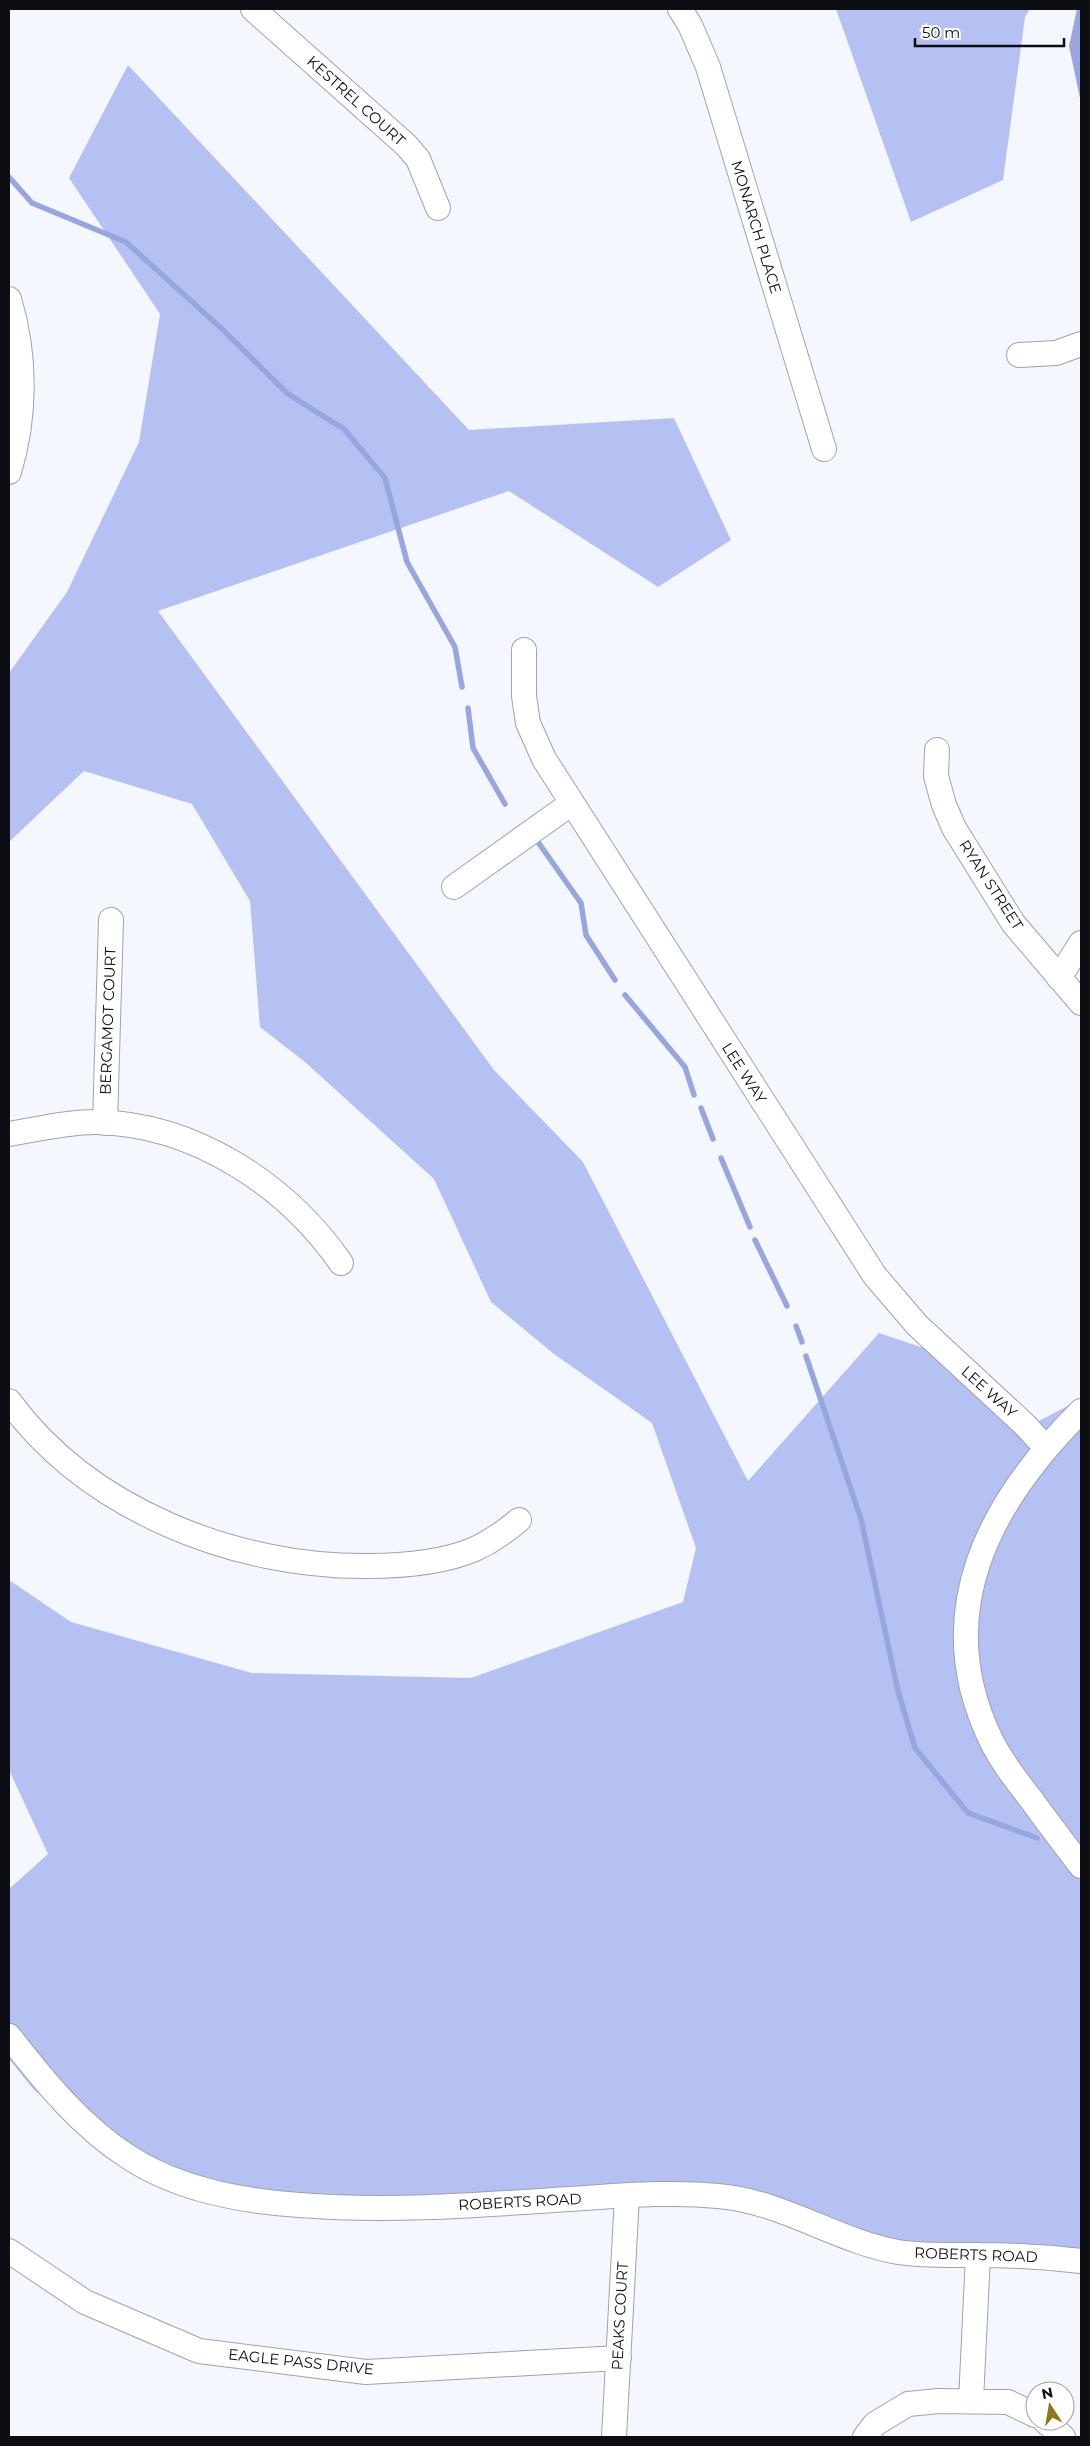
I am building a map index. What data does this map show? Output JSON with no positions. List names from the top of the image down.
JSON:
{
  "streets": {
    "street": [
      "KESTREL COURT",
      "MONARCH PLACE",
      "RYAN STREET",
      "BERGAMOT COURT",
      "LEE WAY",
      "ROBERTS ROAD",
      "PEAKS COURT",
      "EAGLE PASS DRIVE"
    ]
  },
  "crossings": [
    ["ROBERTS ROAD", "PEAKS COURT"],
    ["PEAKS COURT", "EAGLE PASS DRIVE"]
  ],
  "scale_bar": "50 m",
  "north": "top"
}
